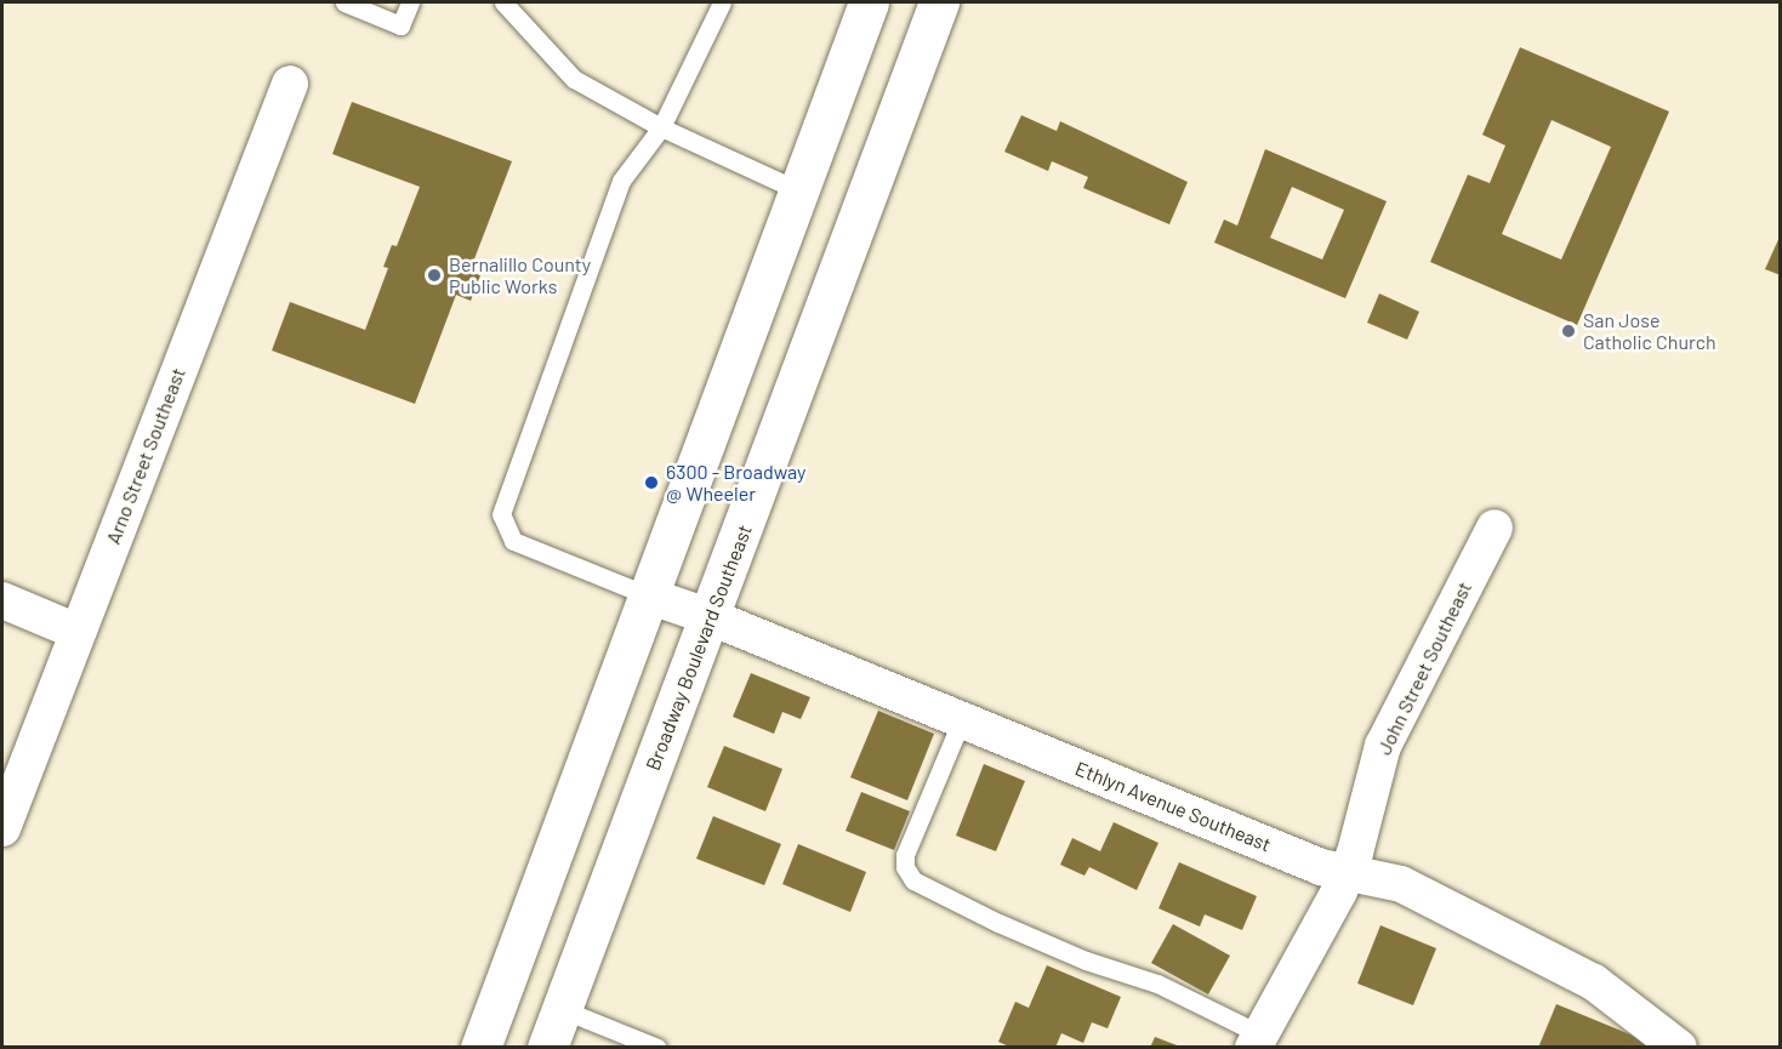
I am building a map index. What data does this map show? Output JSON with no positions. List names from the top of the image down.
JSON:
{
  "streets": {
    "main road": ["Broadway Boulevard Southeast"],
    "street": ["Arno Street Southeast", "John Street Southeast", "Ethlyn Avenue Southeast"]
  },
  "crossings": [
    ["Broadway Boulevard Southeast", "Ethlyn Avenue Southeast"],
    ["John Street Southeast", "Ethlyn Avenue Southeast"]
  ],
  "places": ["Bernalillo County Public Works", "San Jose Catholic Church", "6300 - Broadway @ Wheeler"]
}
